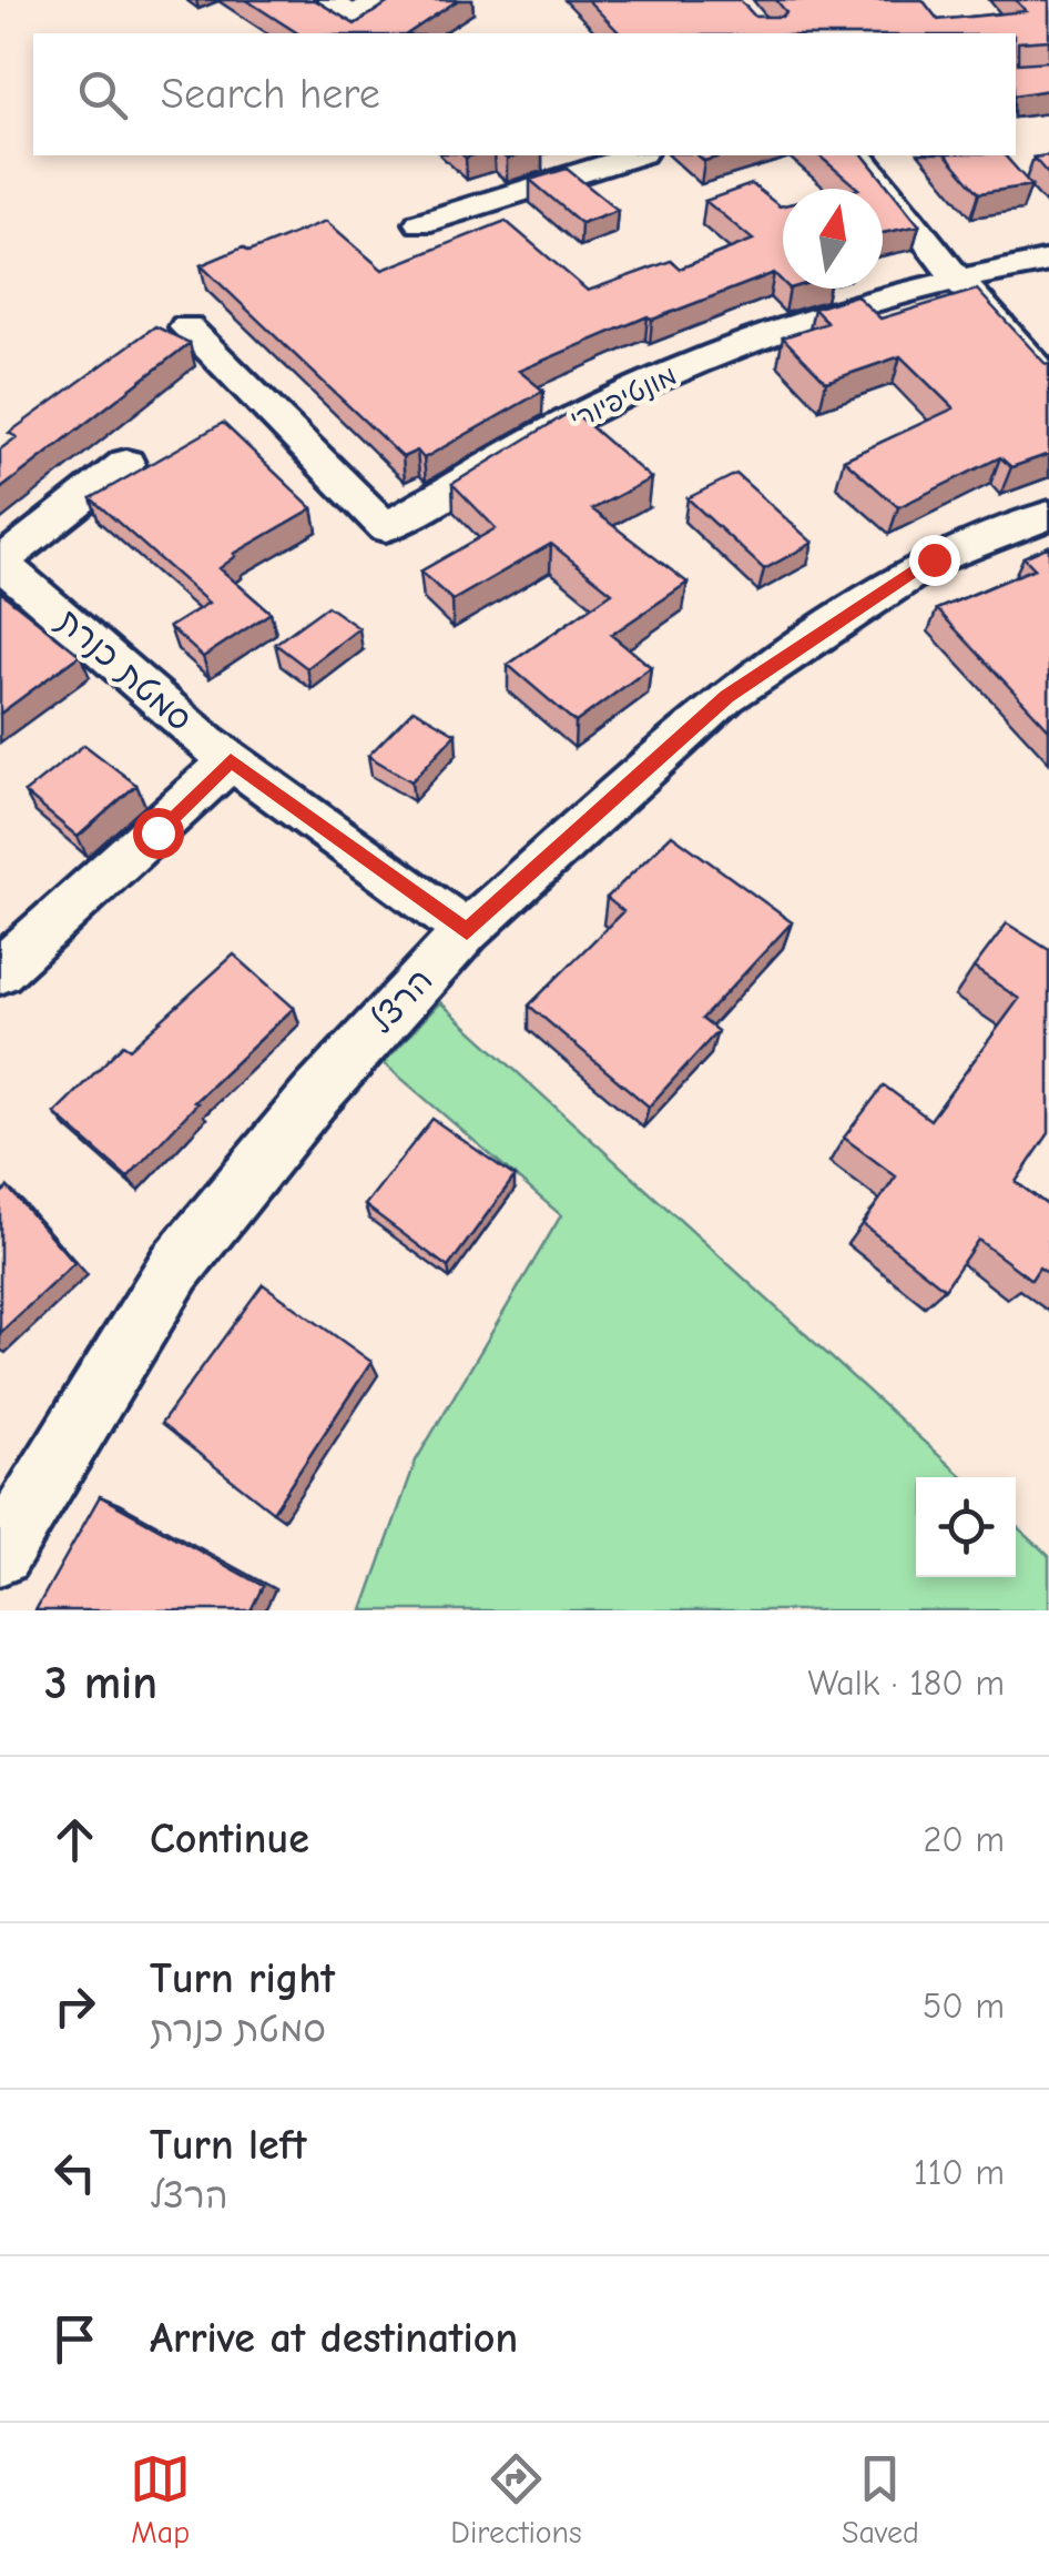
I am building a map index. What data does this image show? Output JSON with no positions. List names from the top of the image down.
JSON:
{
  "streets": {
    "street": ["מונטיפיורי", "סמטת כנרת", "הרצל"]
  },
  "crossings": [
    ["סמטת כנרת", "הרצל"]
  ],
  "north": "top",
  "page": {
    "search": "Search here",
    "heading": ["3 min", "Walk · 180 m"],
    "list": [
      ["Continue", "20 m"],
      ["Turn right", "סמטת כנרת", "50 m"],
      ["Turn left", "הרצל", "110 m"],
      "Arrive at destination"
    ],
    "nav": ["Map", "Directions", "Saved"]
  }
}
